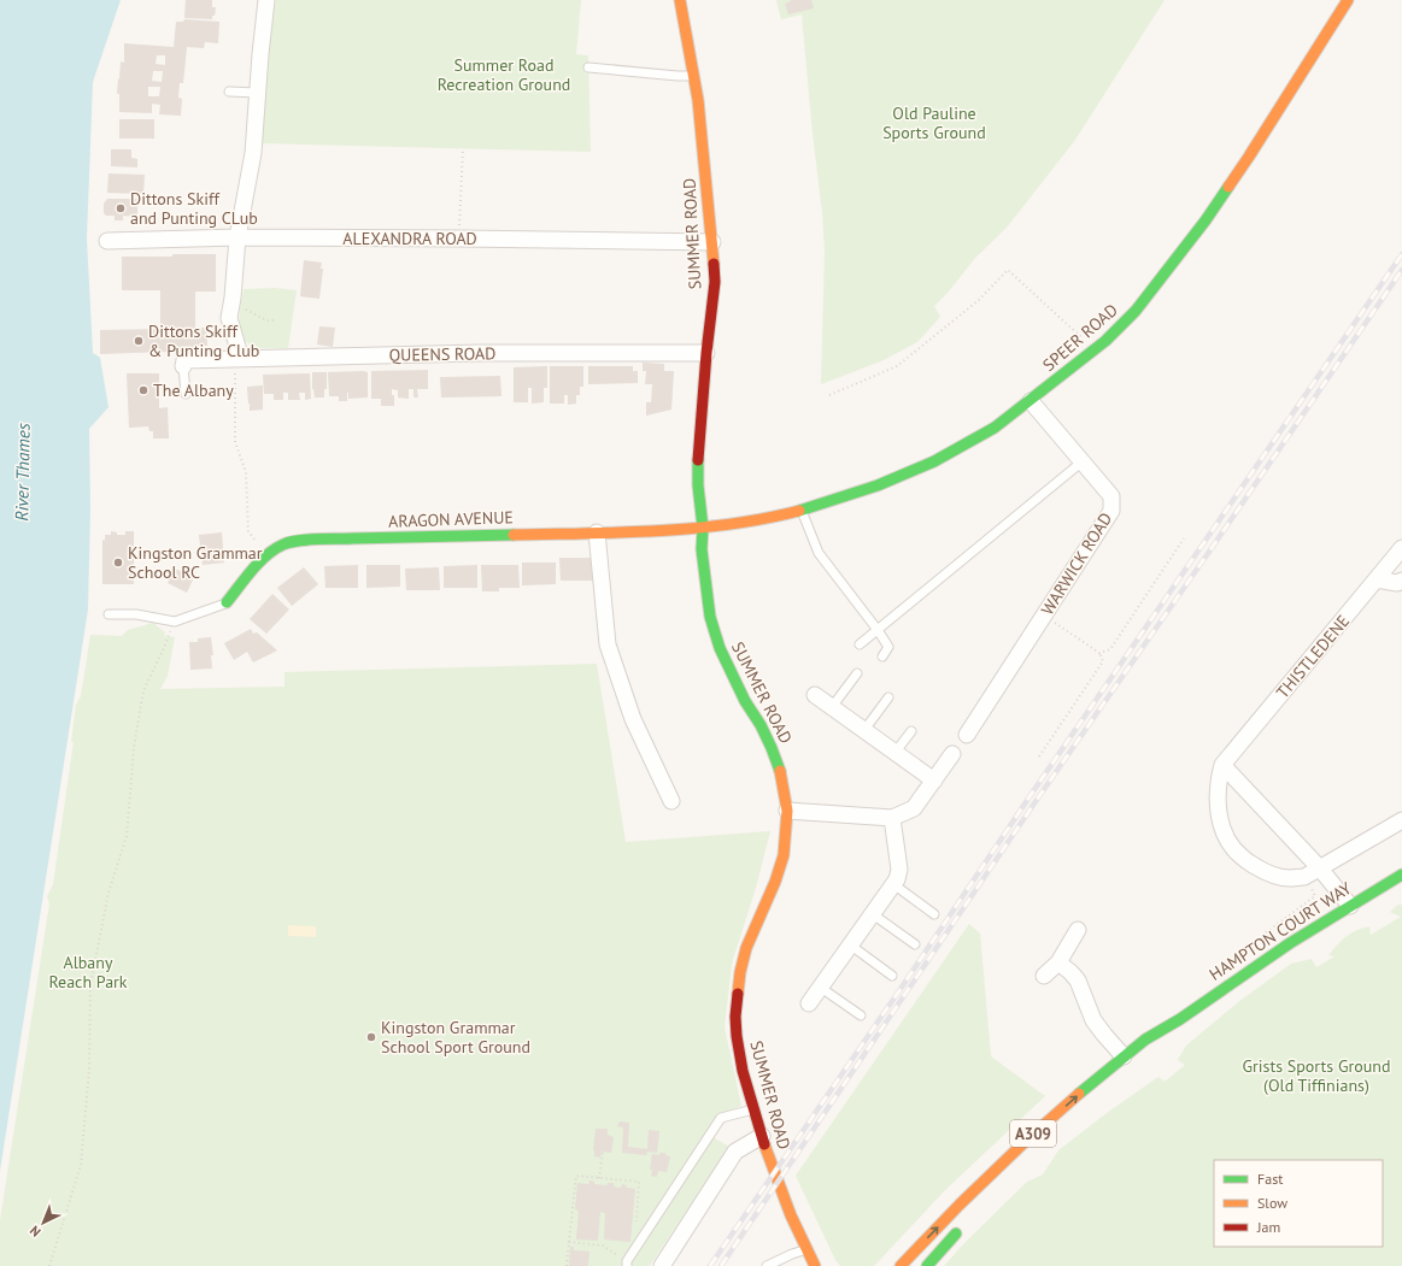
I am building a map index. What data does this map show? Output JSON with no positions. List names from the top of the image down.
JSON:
{
  "streets": {
    "main road": [
      "SUMMER ROAD",
      "SPEER ROAD",
      "ARAGON AVENUE",
      "HAMPTON COURT WAY",
      "A309"
    ],
    "street": [
      "ALEXANDRA ROAD",
      "QUEENS ROAD",
      "WARWICK ROAD",
      "THISTLEDENE"
    ]
  },
  "crossings": [
    ["SUMMER ROAD", "ALEXANDRA ROAD"],
    ["SUMMER ROAD", "SPEER ROAD"],
    ["SUMMER ROAD", "QUEENS ROAD"],
    ["SUMMER ROAD", "ARAGON AVENUE"],
    ["SPEER ROAD", "ARAGON AVENUE"],
    ["SPEER ROAD", "WARWICK ROAD"]
  ],
  "one_way": ["HAMPTON COURT WAY"],
  "water": ["River Thames"],
  "parks": [
    "Summer Road Recreation Ground",
    "Old Pauline Sports Ground",
    "Albany Reach Park",
    "Grists Sports Ground (Old Tiffinians)"
  ],
  "places": [
    "Dittons Skiff and Punting CLub",
    "Dittons Skiff & Punting Club",
    "The Albany",
    "Kingston Grammar School RC",
    "Kingston Grammar School Sport Ground"
  ],
  "legend": ["Fast", "Slow", "Jam"],
  "north": "bottom left"
}
